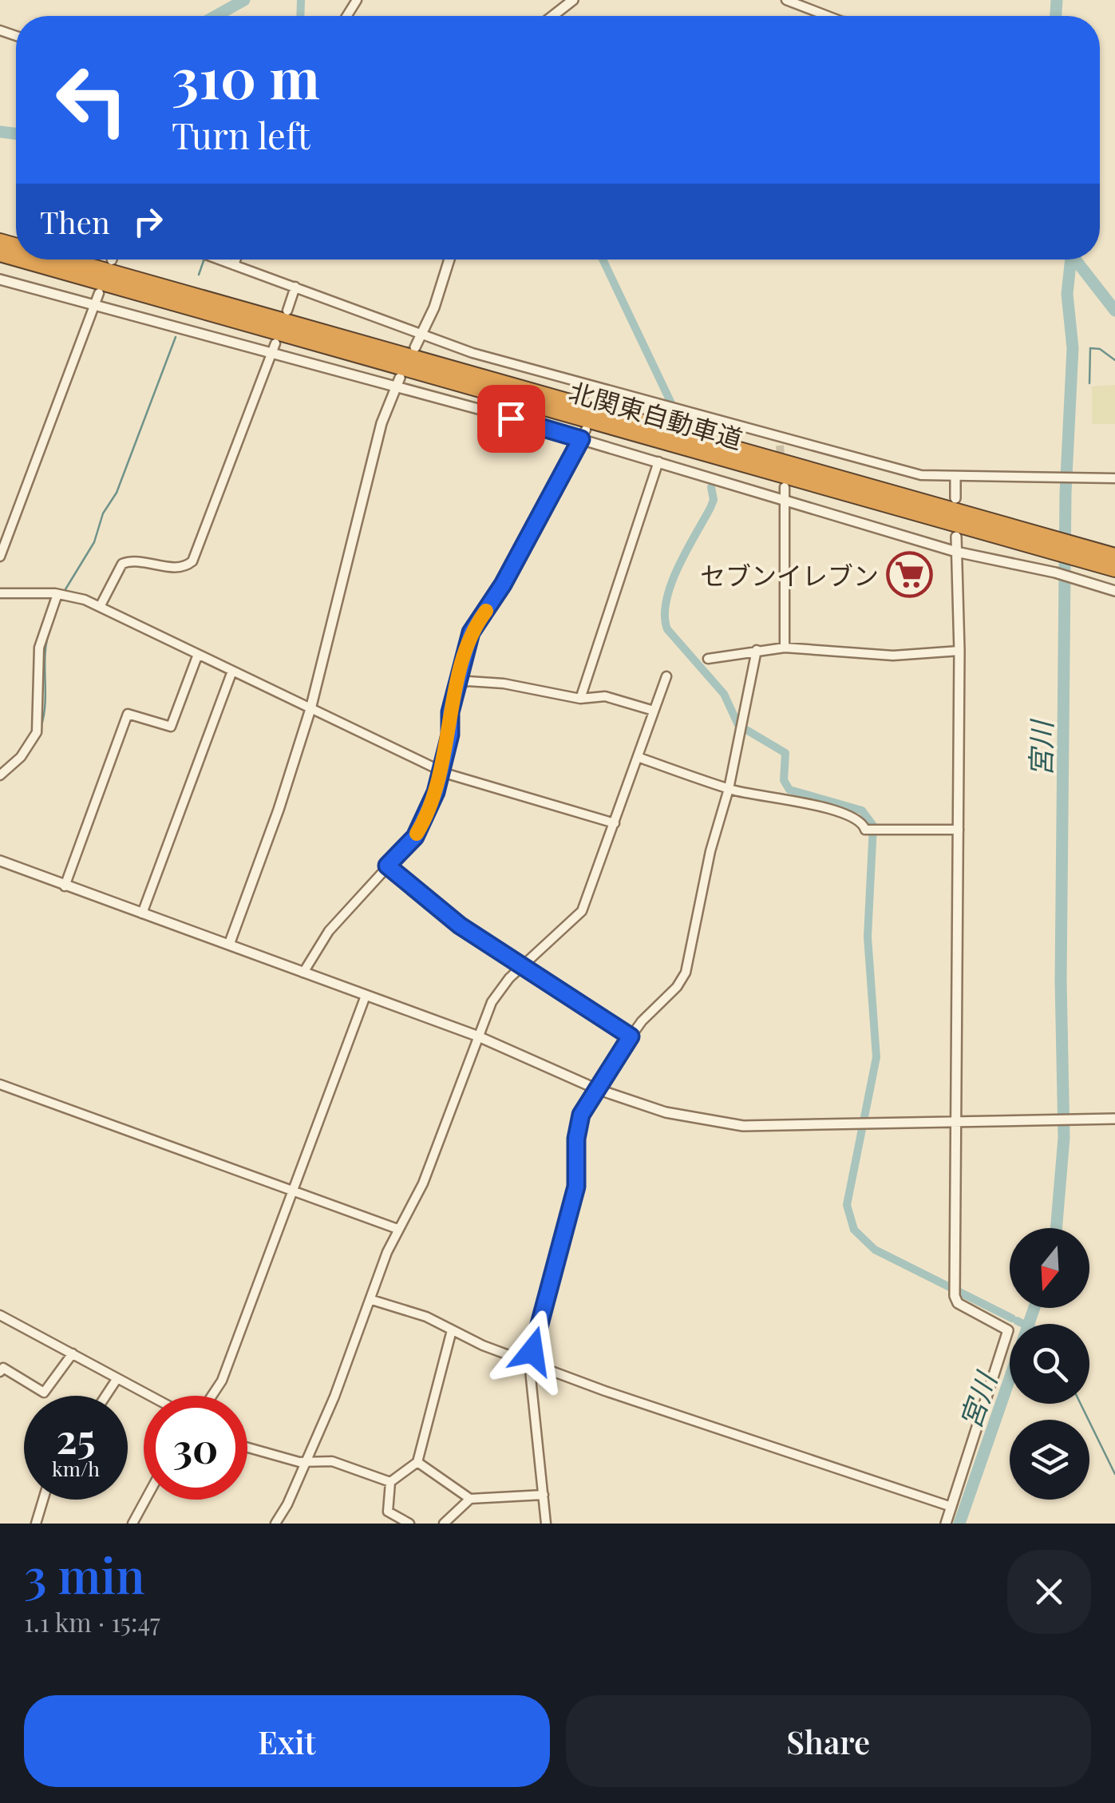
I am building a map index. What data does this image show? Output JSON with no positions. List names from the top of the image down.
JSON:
{
  "streets": {
    "highway": ["北関東自動車道"]
  },
  "water": ["宮川"],
  "places": {
    "supermarket": ["セブンイレブン"]
  },
  "north": "bottom",
  "page": {
    "turn": ["310 m", "Turn left"],
    "then": "Then",
    "speed": "25 km/h",
    "limit": "30",
    "heading": ["3 min", "1.1 km · 15:47"],
    "buttons": ["Exit", "Share"]
  }
}
